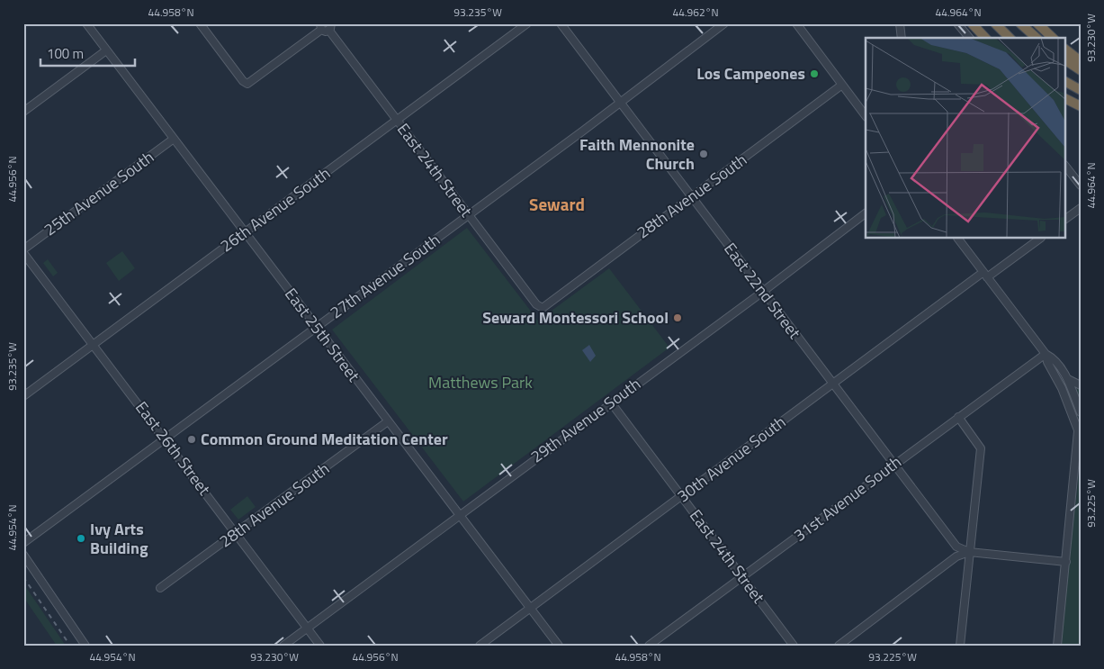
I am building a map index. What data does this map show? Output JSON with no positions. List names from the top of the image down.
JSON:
{
  "streets": {
    "street": [
      "East 24th Street",
      "25th Avenue South",
      "28th Avenue South",
      "26th Avenue South",
      "27th Avenue South",
      "East 22nd Street",
      "East 25th Street",
      "29th Avenue South",
      "East 26th Street",
      "30th Avenue South",
      "31st Avenue South"
    ]
  },
  "crossings": [
    ["East 24th Street", "28th Avenue South"],
    ["East 24th Street", "26th Avenue South"],
    ["East 24th Street", "27th Avenue South"],
    ["East 24th Street", "29th Avenue South"],
    ["East 24th Street", "30th Avenue South"],
    ["East 24th Street", "31st Avenue South"],
    ["25th Avenue South", "East 25th Street"],
    ["28th Avenue South", "East 22nd Street"],
    ["28th Avenue South", "East 25th Street"],
    ["28th Avenue South", "East 26th Street"],
    ["26th Avenue South", "East 25th Street"],
    ["26th Avenue South", "East 26th Street"],
    ["27th Avenue South", "East 22nd Street"],
    ["27th Avenue South", "East 25th Street"],
    ["27th Avenue South", "East 26th Street"],
    ["East 22nd Street", "29th Avenue South"],
    ["East 22nd Street", "30th Avenue South"],
    ["East 22nd Street", "31st Avenue South"],
    ["East 25th Street", "29th Avenue South"],
    ["East 25th Street", "30th Avenue South"],
    ["29th Avenue South", "East 26th Street"]
  ],
  "districts": ["Seward"],
  "parks": ["Matthews Park"],
  "places": [
    "Los Campeones",
    "Faith Mennonite Church",
    "Seward Montessori School",
    "Common Ground Meditation Center",
    "Ivy Arts Building"
  ],
  "scale_bar": "100 m",
  "coordinates": [
    "44.958°N",
    "93.235°W",
    "44.962°N",
    "44.964°N",
    "93.230°W",
    "44.956°N",
    "93.225°W",
    "44.954°N"
  ]
}
